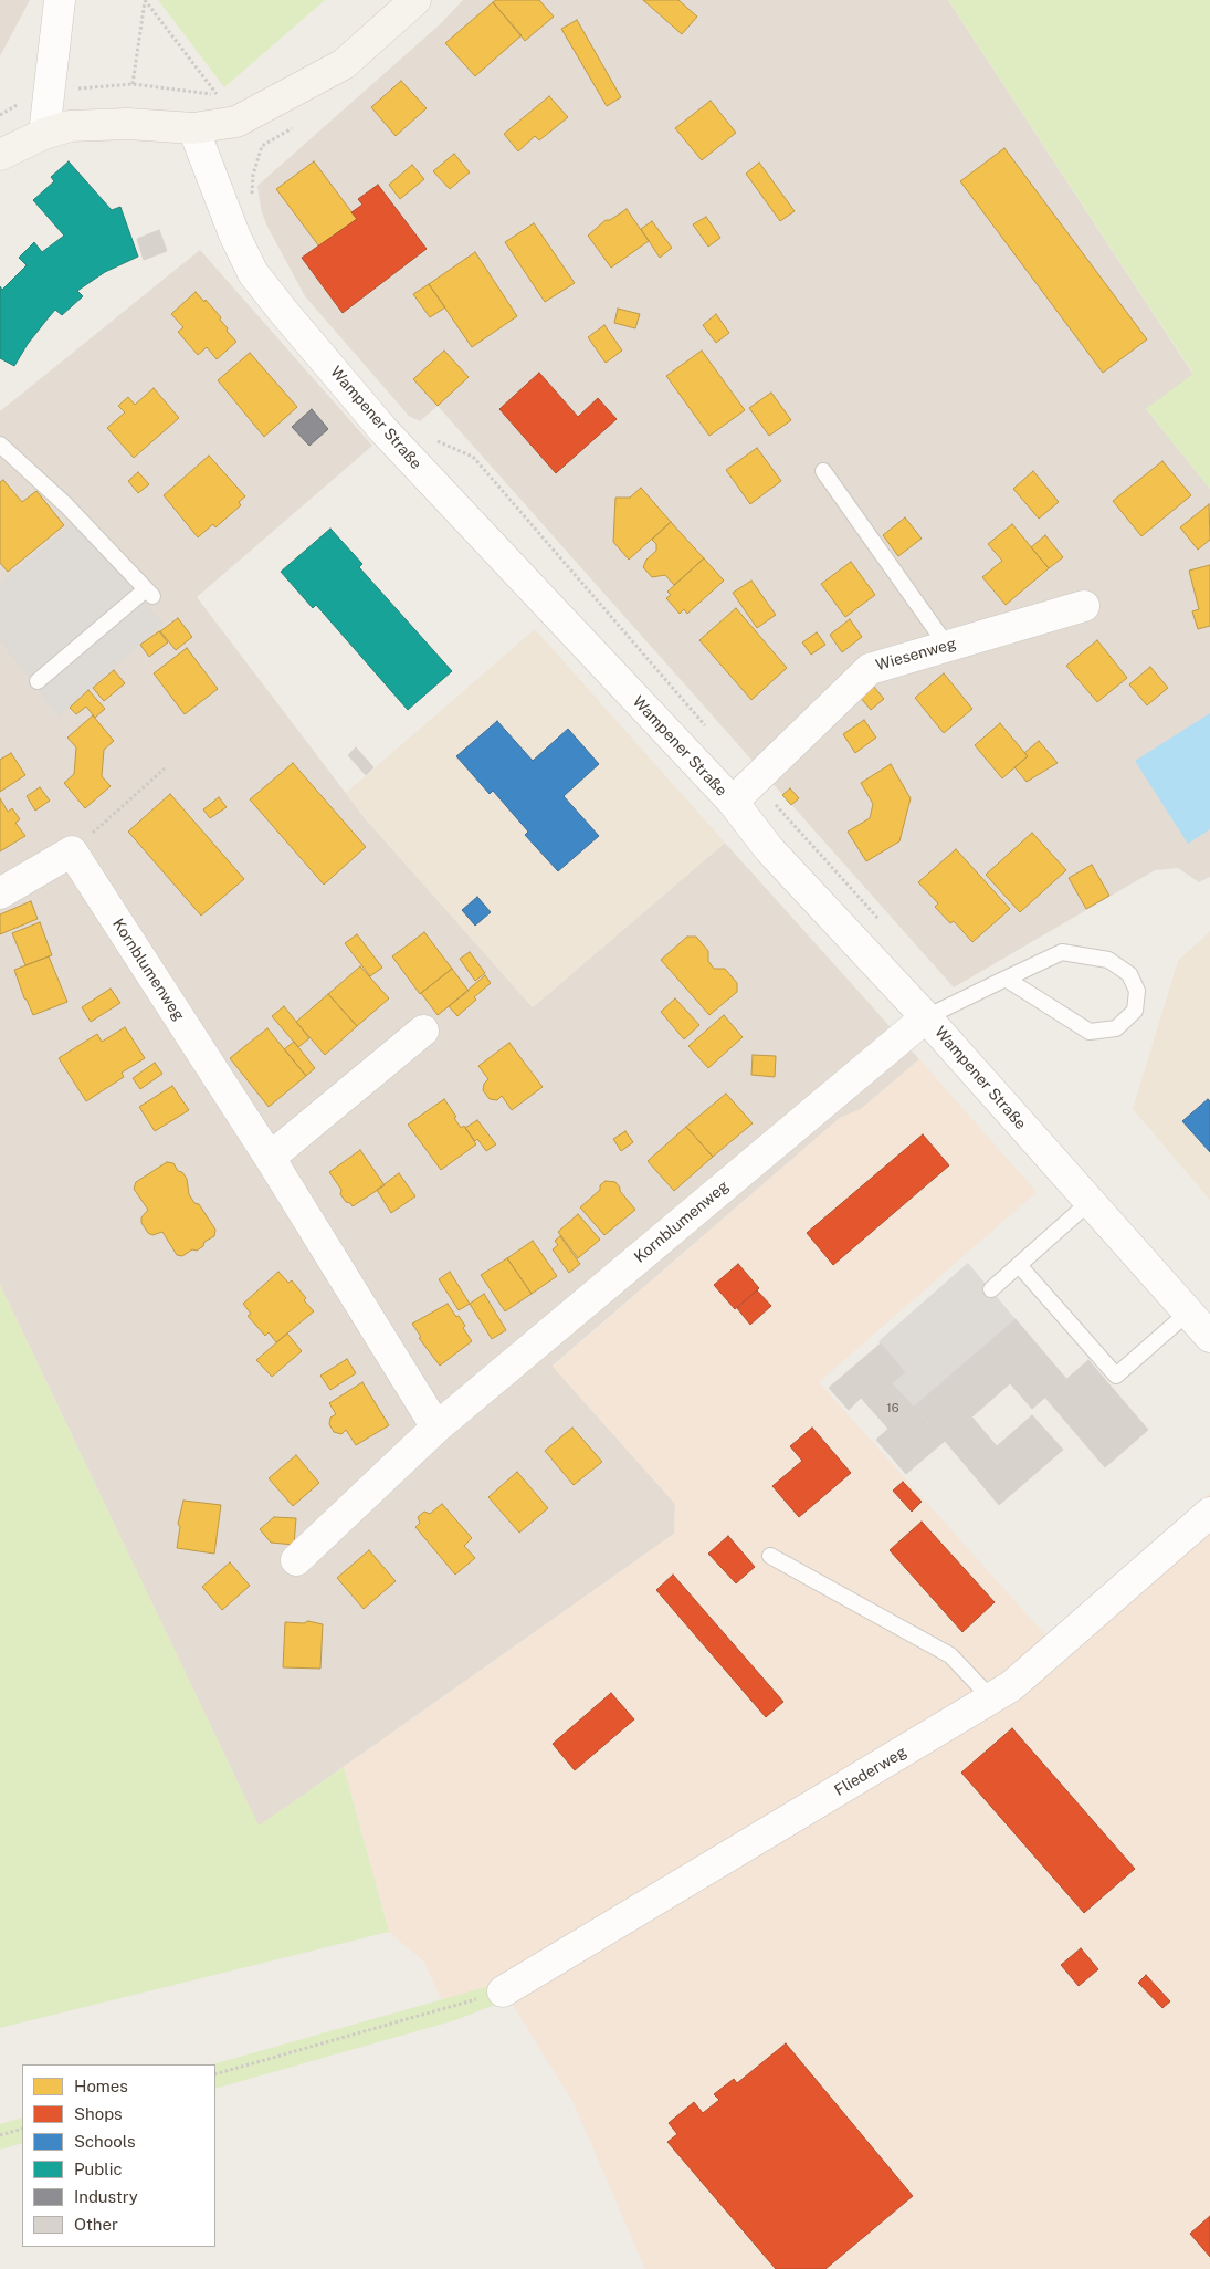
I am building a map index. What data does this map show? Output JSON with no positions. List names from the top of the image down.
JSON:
{
  "streets": {
    "street": [
      "Wampener Straße",
      "Wiesenweg",
      "Kornblumenweg",
      "Fliederweg"
    ]
  },
  "crossings": [
    ["Wampener Straße", "Wiesenweg"],
    ["Wampener Straße", "Kornblumenweg"]
  ],
  "house_numbers": ["16"],
  "legend": [
    "Homes",
    "Shops",
    "Schools",
    "Public",
    "Industry",
    "Other"
  ]
}
